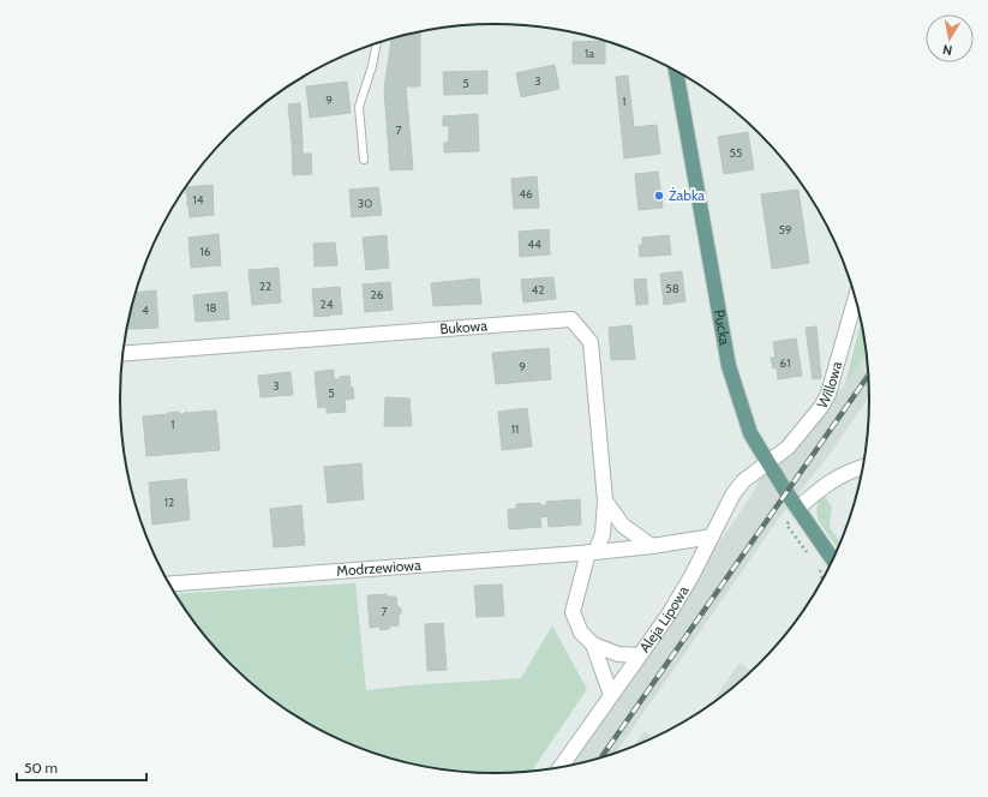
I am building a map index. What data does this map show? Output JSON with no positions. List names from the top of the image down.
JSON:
{
  "streets": {
    "main road": ["Pucka"],
    "street": [
      "Bukowa",
      "Willowa",
      "Modrzewiowa",
      "Aleja Lipowa"
    ]
  },
  "crossings": [
    ["Bukowa", "Modrzewiowa"],
    ["Pucka", "Willowa"],
    ["Pucka", "Aleja Lipowa"],
    ["Willowa", "Aleja Lipowa"],
    ["Modrzewiowa", "Aleja Lipowa"]
  ],
  "places": ["Żabka"],
  "house_numbers": [
    "1a",
    "3",
    "5",
    "9",
    "1",
    "7",
    "55",
    "46",
    "14",
    "30",
    "59",
    "44",
    "16",
    "22",
    "58",
    "42",
    "26",
    "24",
    "18",
    "4",
    "61",
    "9",
    "3",
    "5",
    "1",
    "11",
    "12",
    "7"
  ],
  "scale_bar": "50 m",
  "north": "bottom"
}
